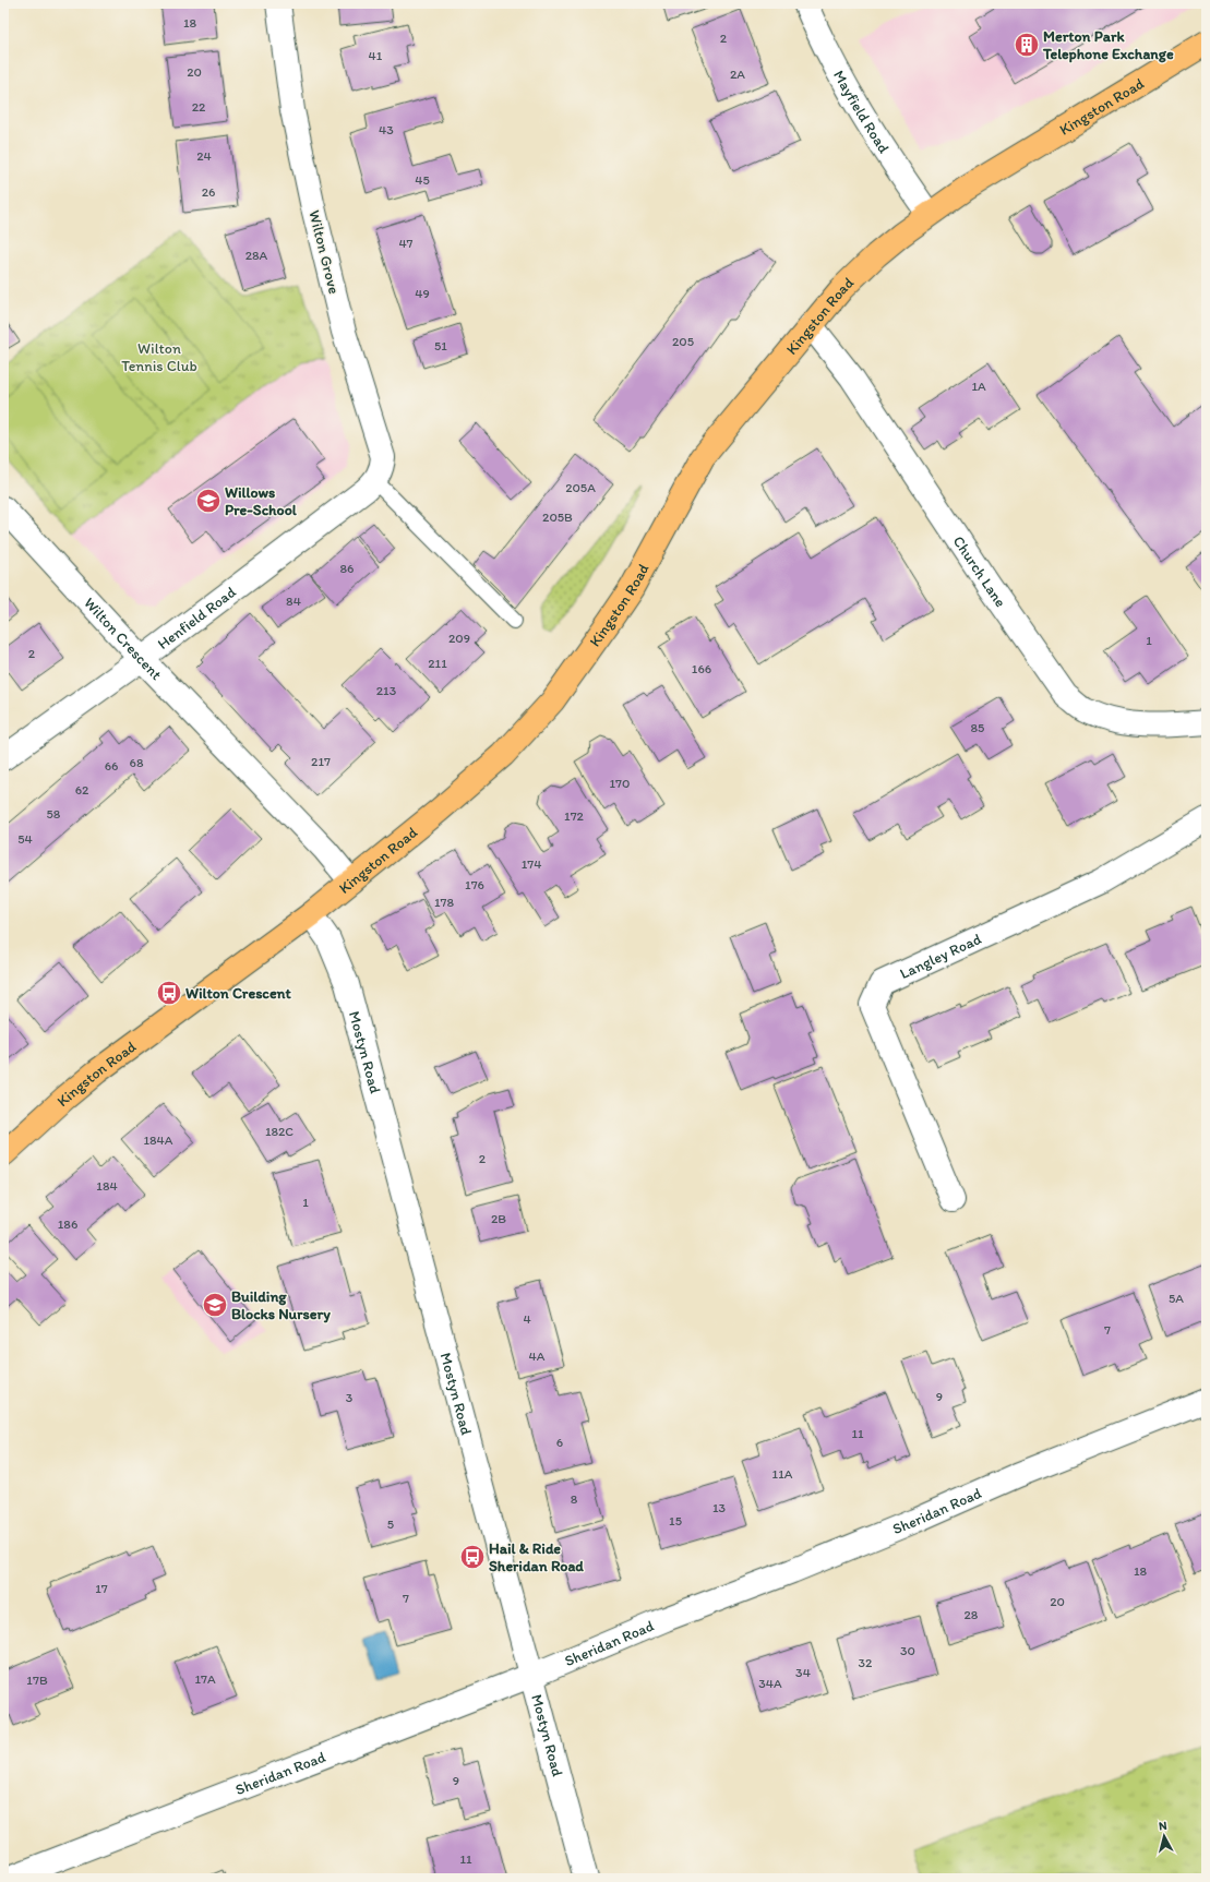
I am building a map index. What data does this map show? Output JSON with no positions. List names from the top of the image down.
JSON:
{
  "streets": {
    "main road": ["Kingston Road"],
    "street": [
      "Mayfield Road",
      "Wilton Grove",
      "Church Lane",
      "Henfield Road",
      "Wilton Crescent",
      "Langley Road",
      "Mostyn Road",
      "Sheridan Road"
    ]
  },
  "crossings": [
    ["Kingston Road", "Mayfield Road"],
    ["Kingston Road", "Church Lane"],
    ["Kingston Road", "Wilton Crescent"],
    ["Kingston Road", "Mostyn Road"],
    ["Wilton Grove", "Henfield Road"],
    ["Henfield Road", "Wilton Crescent"],
    ["Mostyn Road", "Sheridan Road"]
  ],
  "parks": ["Wilton Tennis Club"],
  "places": {
    "building": ["Merton Park Telephone Exchange"],
    "school or university": ["Willows Pre-School", "Building Blocks Nursery"],
    "bus stop": ["Wilton Crescent", "Hail & Ride Sheridan Road"]
  },
  "house_numbers": [
    "18",
    "2",
    "41",
    "20",
    "2A",
    "22",
    "43",
    "24",
    "45",
    "26",
    "47",
    "28A",
    "49",
    "205",
    "51",
    "1A",
    "205A",
    "205B",
    "86",
    "84",
    "209",
    "1",
    "2",
    "211",
    "166",
    "213",
    "85",
    "217",
    "68",
    "66",
    "170",
    "62",
    "58",
    "172",
    "54",
    "174",
    "176",
    "178",
    "182C",
    "184A",
    "2",
    "184",
    "1",
    "2B",
    "186",
    "5A",
    "4",
    "7",
    "4A",
    "9",
    "3",
    "11",
    "6",
    "11A",
    "8",
    "13",
    "15",
    "5",
    "18",
    "17",
    "7",
    "20",
    "28",
    "30",
    "32",
    "34",
    "17A",
    "17B",
    "34A",
    "9",
    "11"
  ],
  "north": "top"
}
